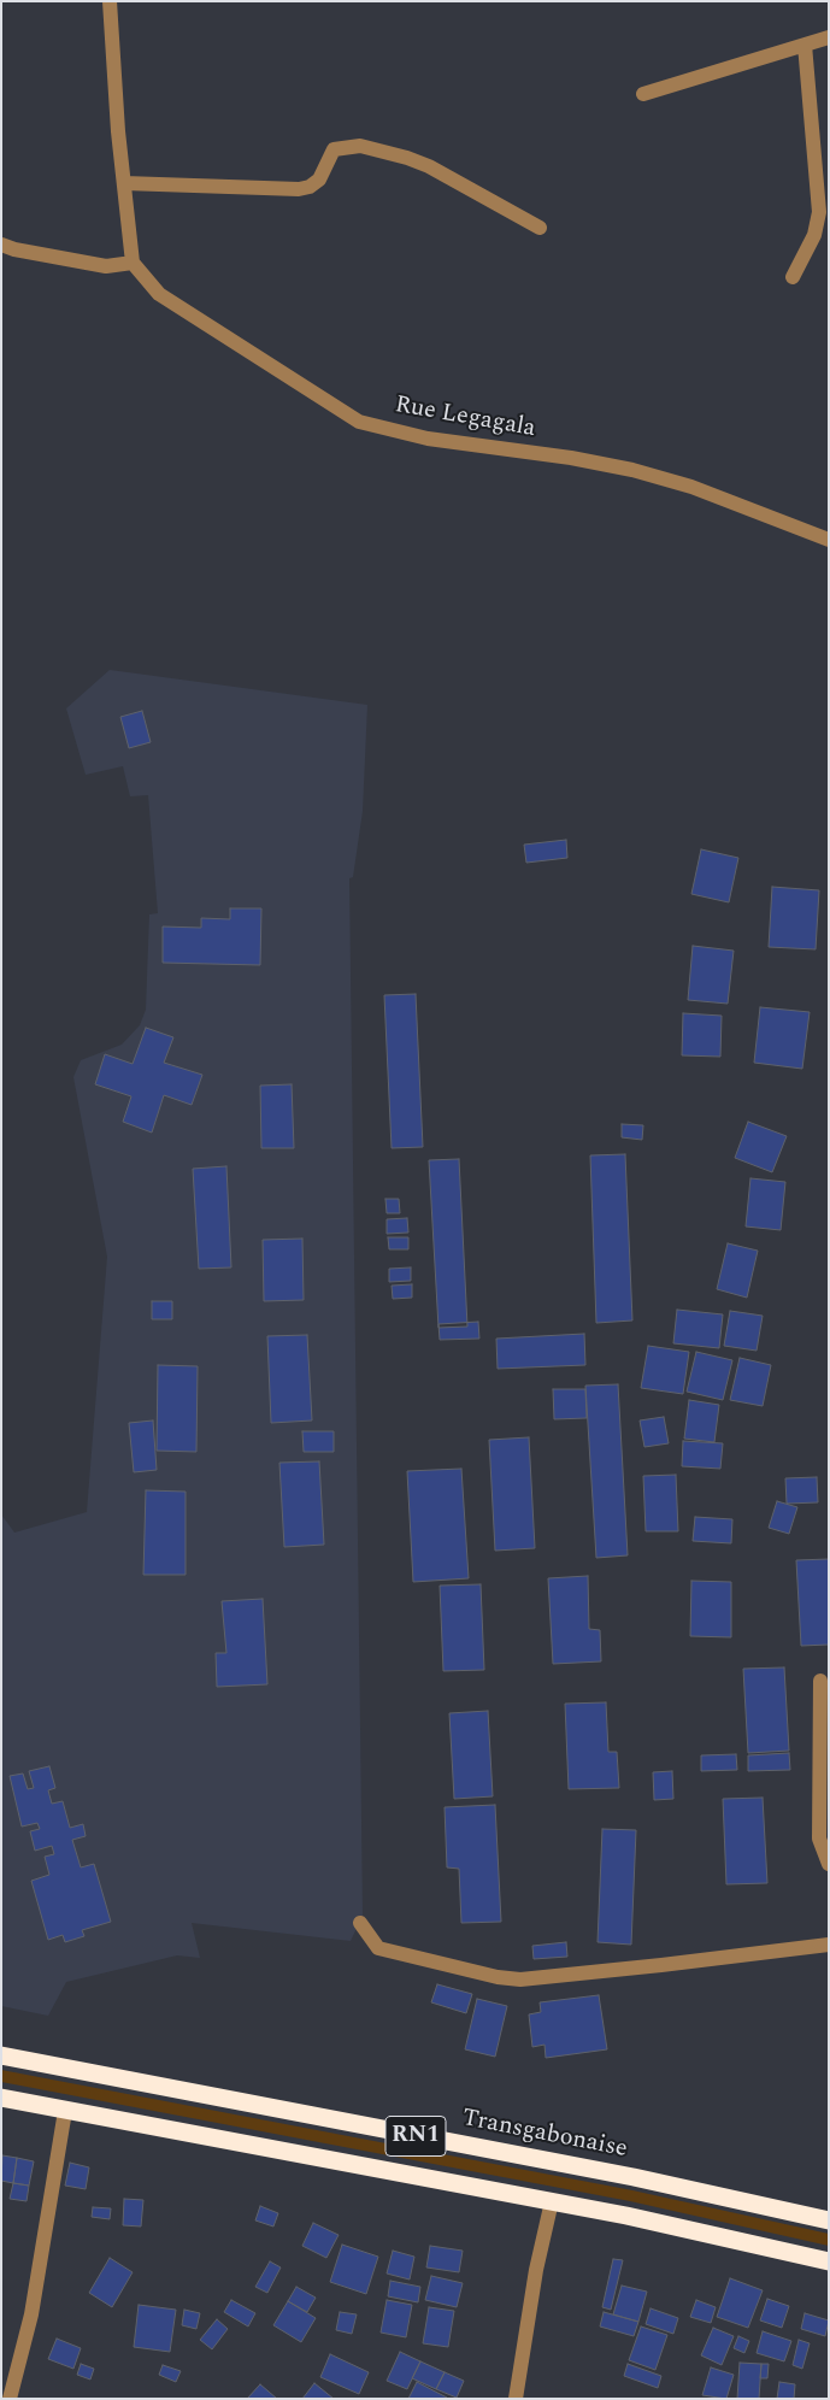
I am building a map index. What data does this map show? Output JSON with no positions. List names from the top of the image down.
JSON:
{
  "streets": {
    "highway": ["Transgabonaise", "RN1"],
    "street": ["Rue Legagala"]
  }
}
